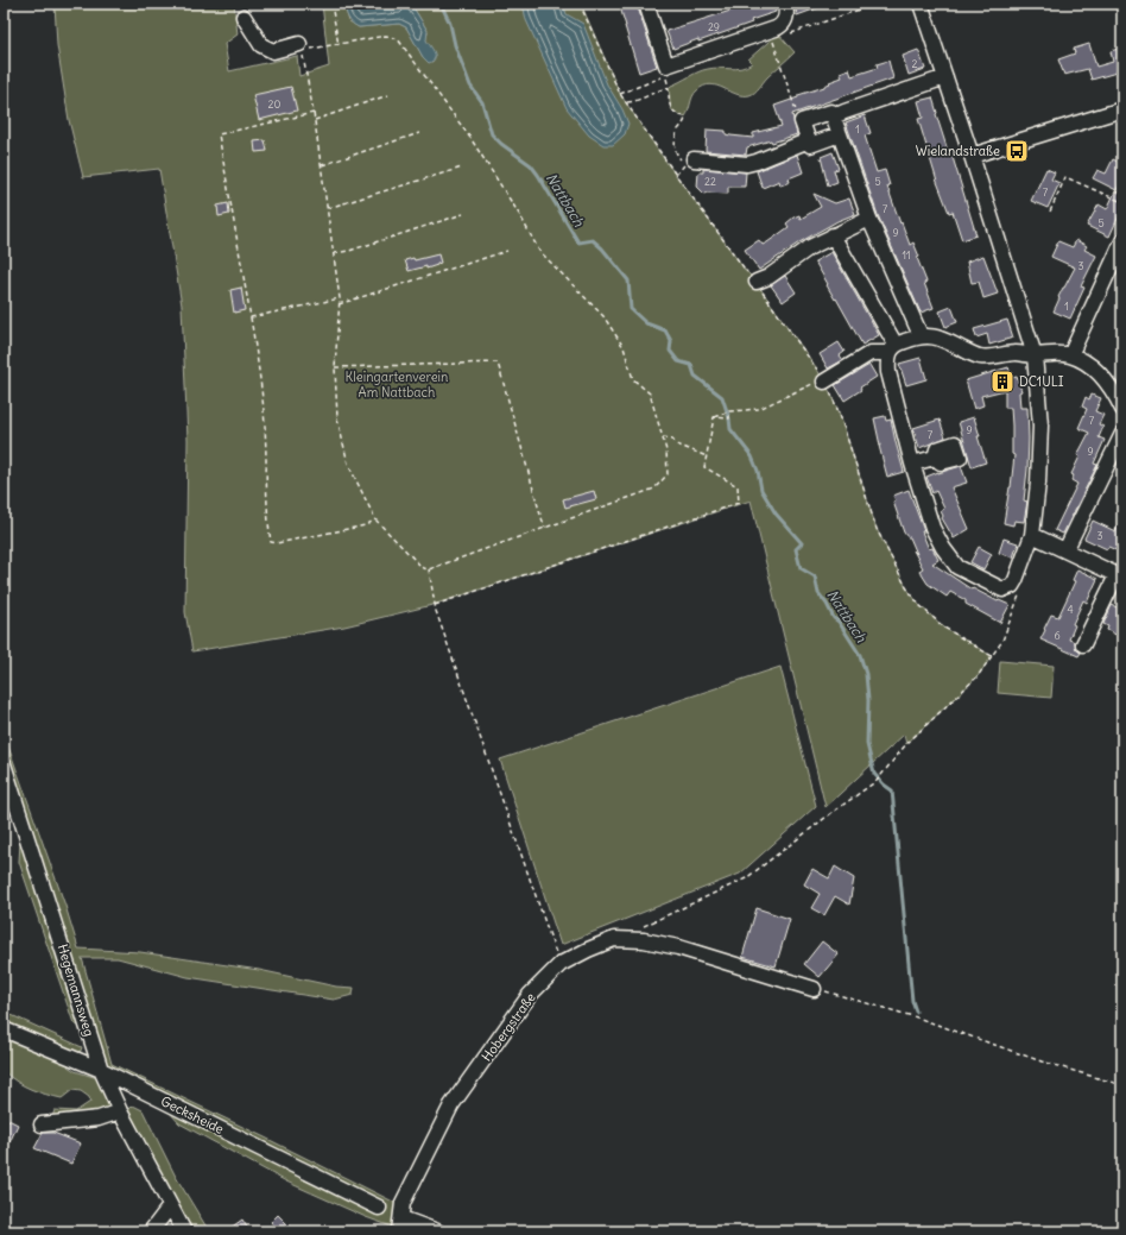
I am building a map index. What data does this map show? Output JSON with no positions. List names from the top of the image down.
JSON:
{
  "streets": {
    "street": ["Hegemannsweg", "Hobergstraße", "Gecksheide"]
  },
  "crossings": [
    ["Hegemannsweg", "Gecksheide"]
  ],
  "water": ["Nattbach"],
  "parks": ["Kleingartenverein Am Nattbach"],
  "places": {
    "bus stop": ["Wielandstraße"],
    "building": ["DC1ULI"]
  },
  "house_numbers": [
    "29",
    "2",
    "20",
    "1",
    "22",
    "5",
    "7",
    "7",
    "5",
    "9",
    "11",
    "3",
    "1",
    "7",
    "9",
    "7",
    "9",
    "3",
    "4",
    "6"
  ]
}
